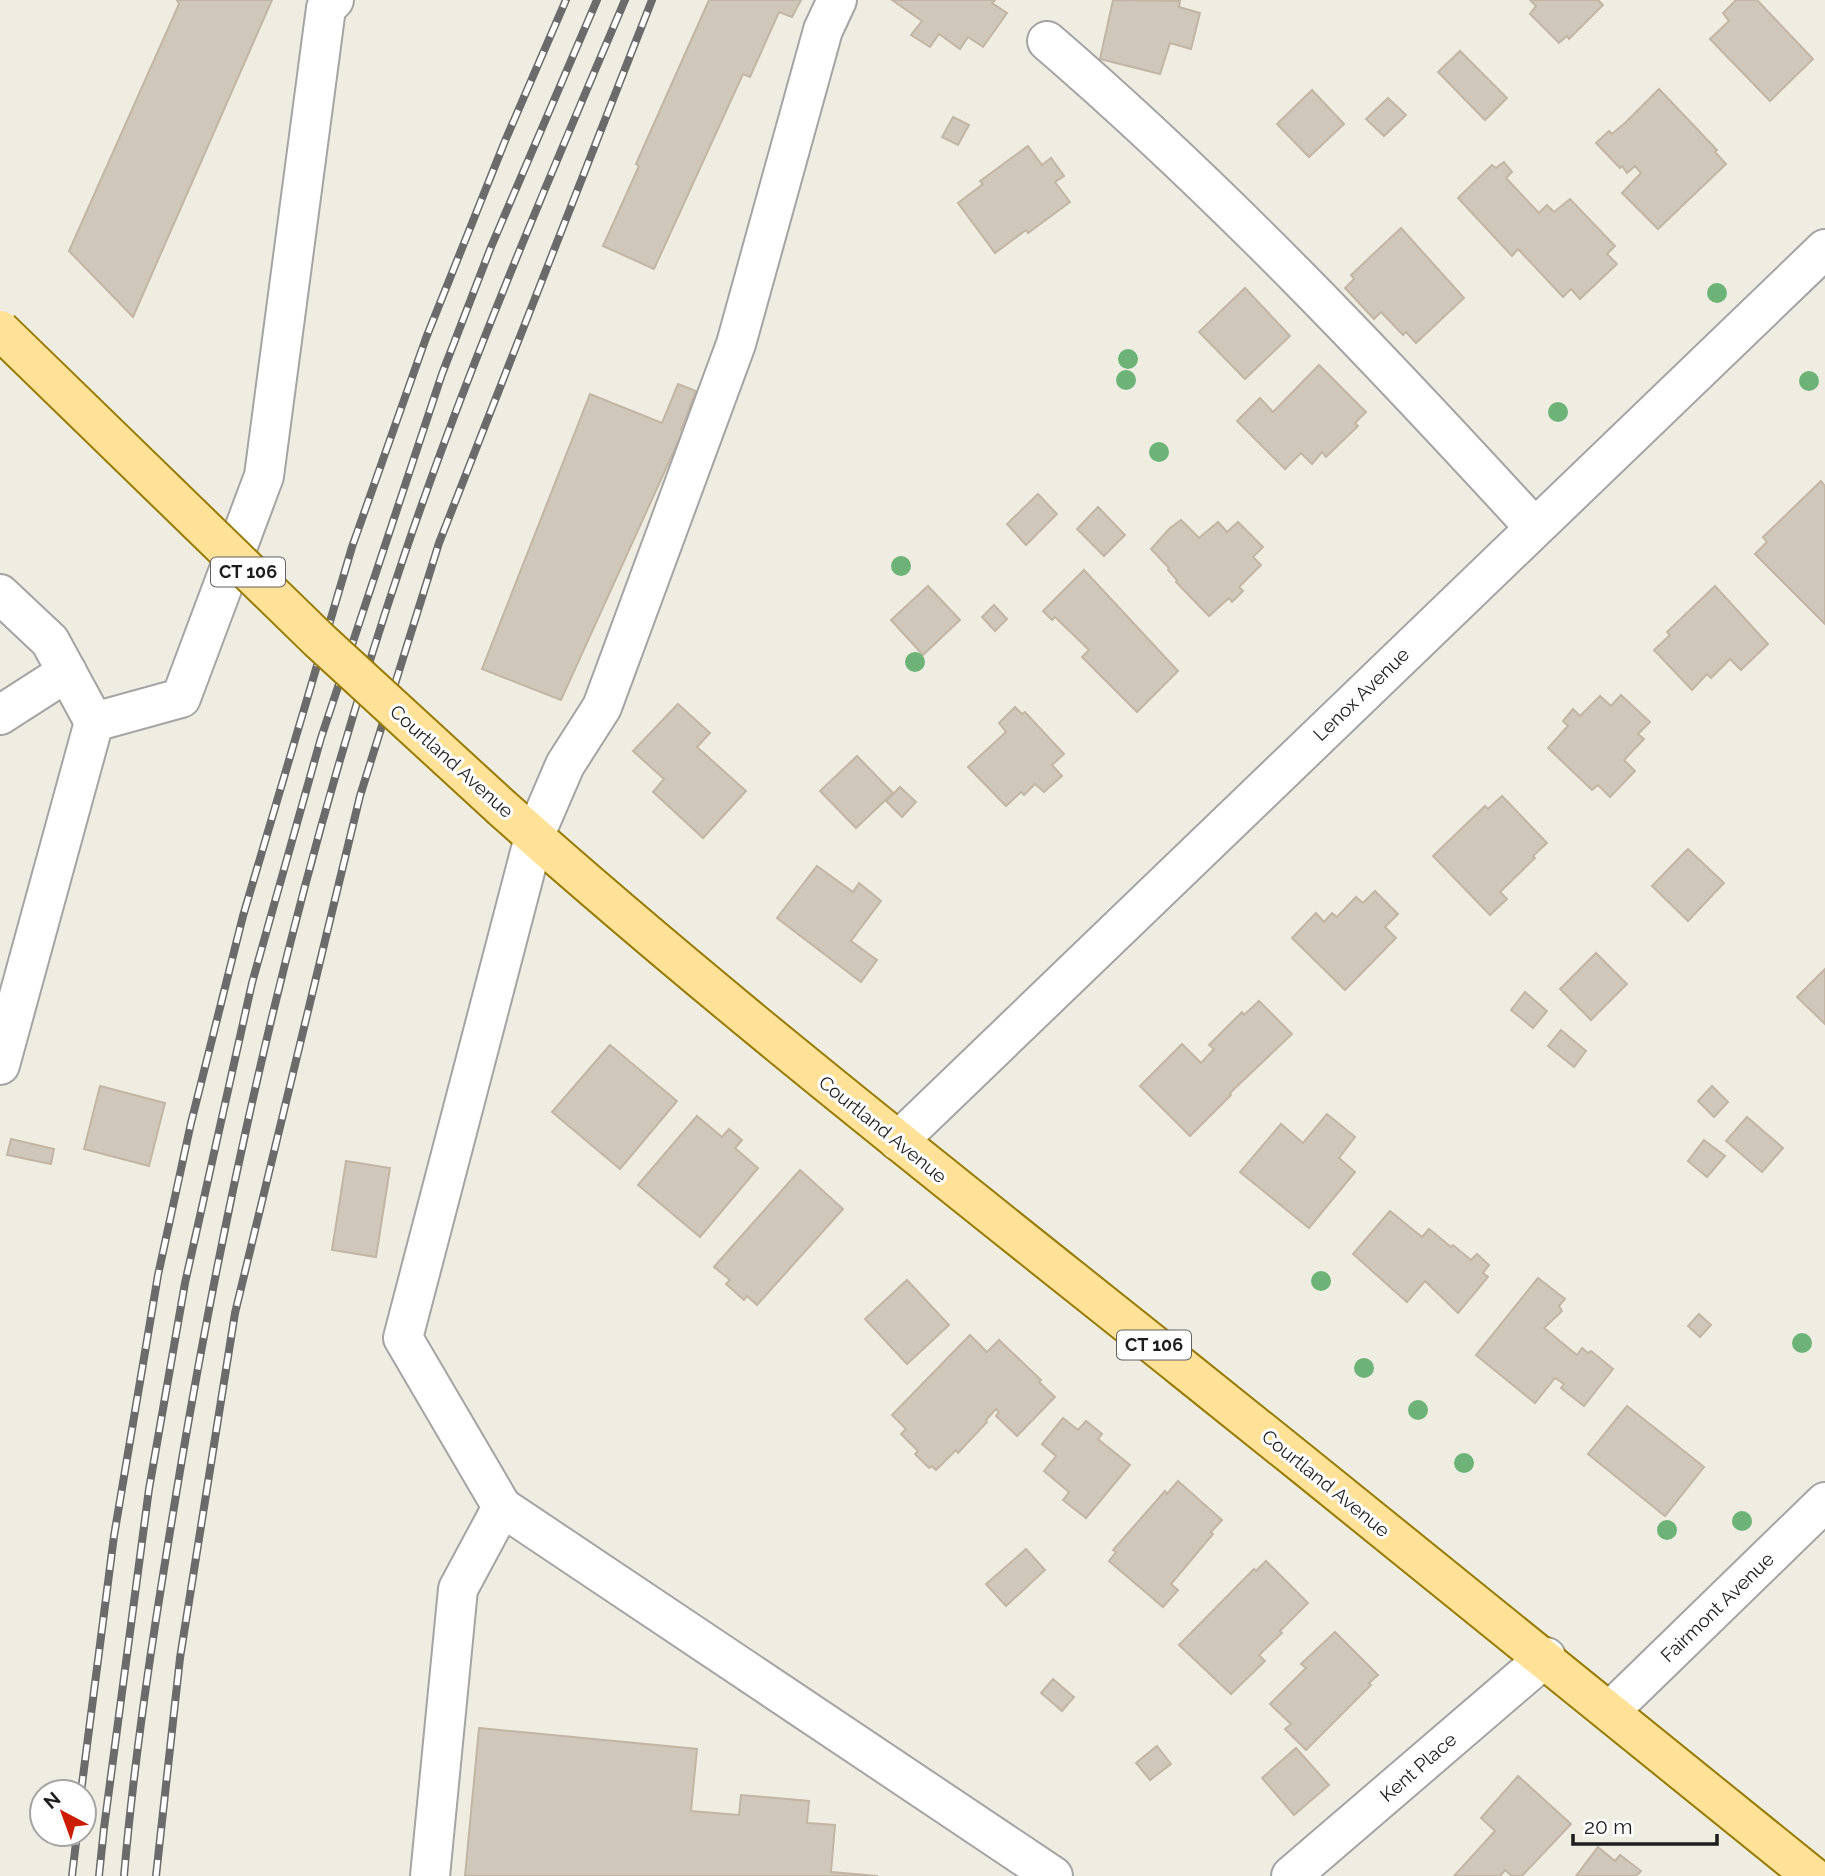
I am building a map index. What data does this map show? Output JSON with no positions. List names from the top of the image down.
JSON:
{
  "streets": {
    "main road": ["CT 106", "Courtland Avenue"],
    "street": ["Lenox Avenue", "Fairmont Avenue", "Kent Place"]
  },
  "crossings": [
    ["Lenox Avenue", "Courtland Avenue"],
    ["Courtland Avenue", "Fairmont Avenue"],
    ["Courtland Avenue", "Kent Place"]
  ],
  "scale_bar": "20 m",
  "north": "top left"
}
